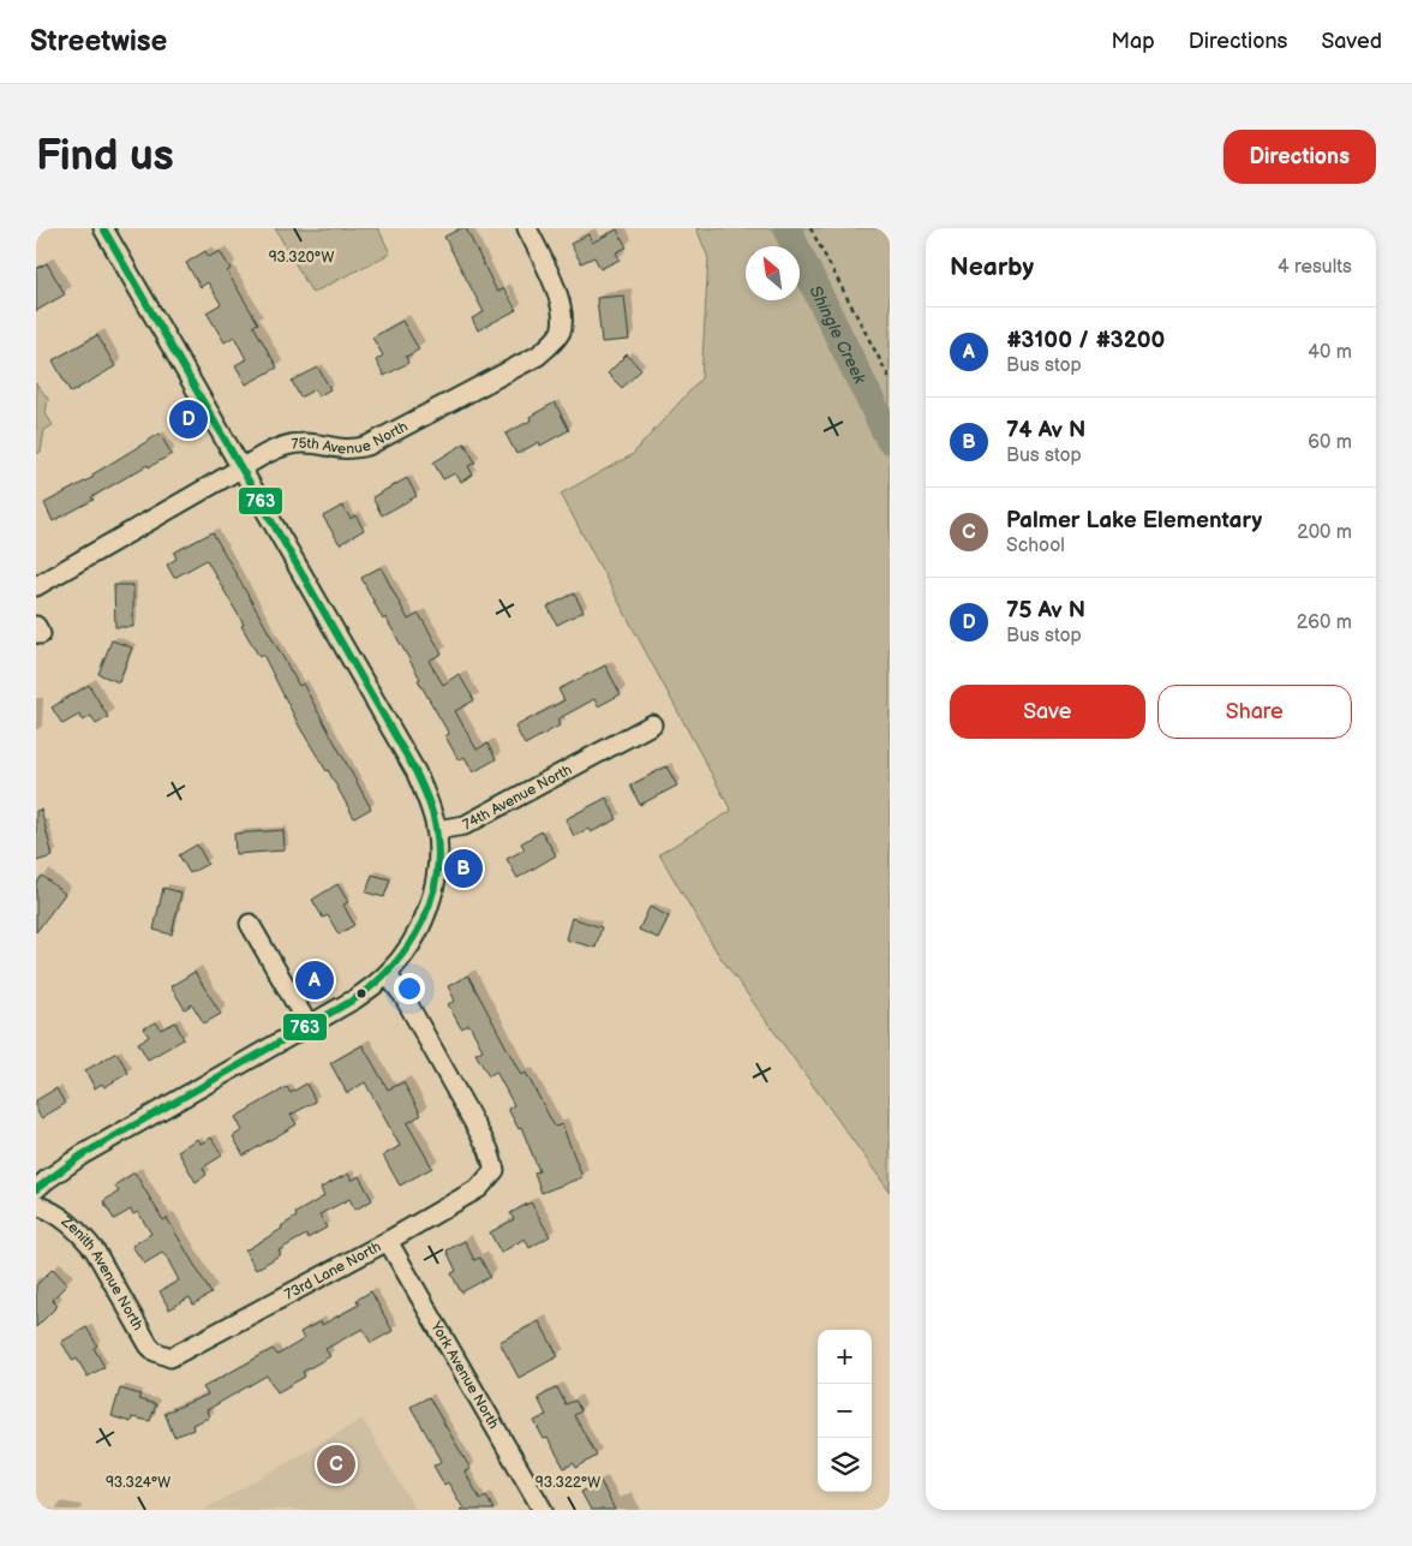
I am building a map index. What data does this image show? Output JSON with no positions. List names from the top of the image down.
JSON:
{
  "streets": {
    "street": [
      "75th Avenue North",
      "74th Avenue North",
      "73rd Lane North",
      "Zenith Avenue North",
      "York Avenue North"
    ]
  },
  "crossings": [
    ["73rd Lane North", "Zenith Avenue North"],
    ["73rd Lane North", "York Avenue North"]
  ],
  "water": ["Shingle Creek"],
  "lines": ["transit line 763"],
  "north": "top left",
  "page": {
    "header": "Streetwise",
    "nav": ["Map", "Directions", "Saved"],
    "buttons": [
      "Directions",
      ["Save", "Share"]
    ],
    "title": "Find us",
    "heading": ["Nearby", "4 results"],
    "list": [
      {
        "mark": "A",
        "name": "#3100 / #3200",
        "note": "Bus stop",
        "value": "40 m"
      },
      {
        "mark": "B",
        "name": "74 Av N",
        "note": "Bus stop",
        "value": "60 m"
      },
      {
        "mark": "C",
        "name": "Palmer Lake Elementary",
        "note": "School",
        "value": "200 m"
      },
      {
        "mark": "D",
        "name": "75 Av N",
        "note": "Bus stop",
        "value": "260 m"
      }
    ],
    "pins": [
      "D",
      "B",
      "A",
      "C"
    ],
    "map_buttons": ["+", "−"]
  },
  "coordinates": ["93.320°W", "93.324°W", "93.322°W"]
}
